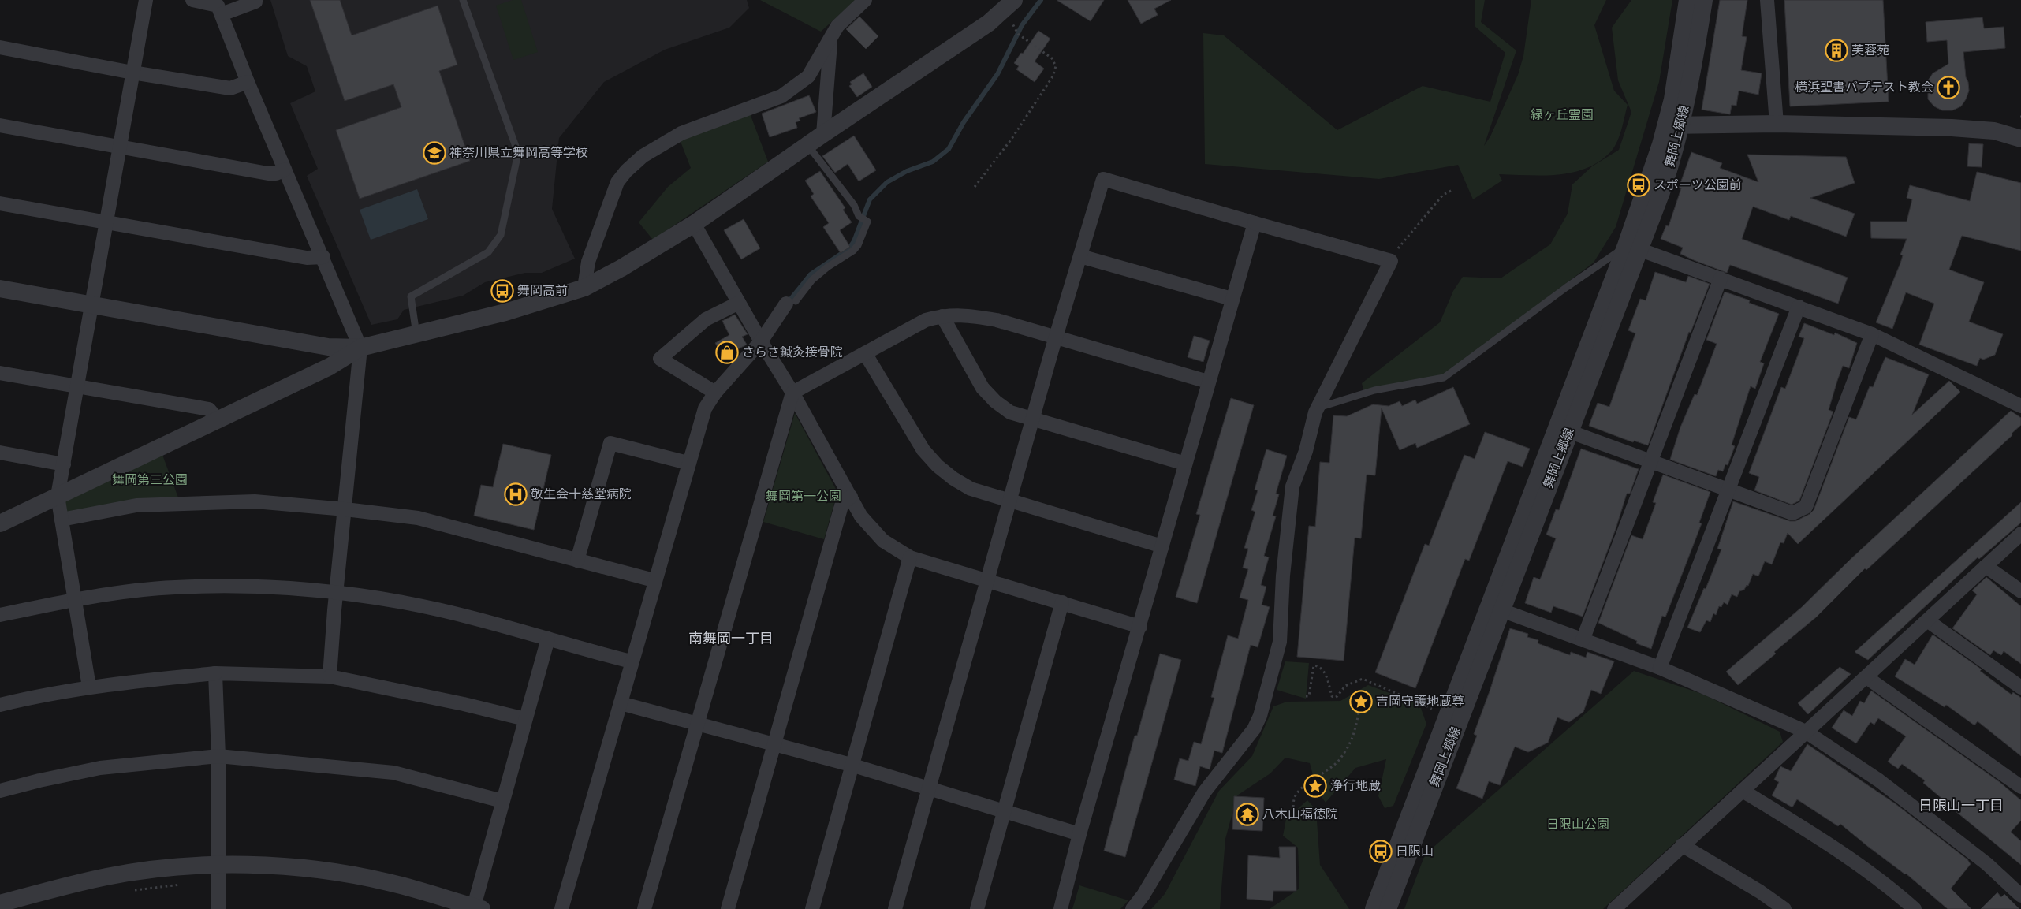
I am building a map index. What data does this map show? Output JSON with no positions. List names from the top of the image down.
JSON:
{
  "streets": {
    "street": ["舞岡上郷線"]
  },
  "districts": ["南舞岡一丁目", "日限山一丁目"],
  "parks": [
    "緑ヶ丘霊園",
    "舞岡第三公園",
    "舞岡第一公園",
    "日限山公園"
  ],
  "places": {
    "building": ["芙蓉苑"],
    "church": ["横浜聖書バプテスト教会"],
    "school or university": ["神奈川県立舞岡高等学校"],
    "bus stop": ["スポーツ公園前", "舞岡高前", "日限山"],
    "shop": ["さらさ鍼灸接骨院"],
    "hospital": ["敬生会十慈堂病院"],
    "place": ["吉岡守護地蔵尊", "浄行地蔵"],
    "temple": ["八木山福徳院"]
  }
}
